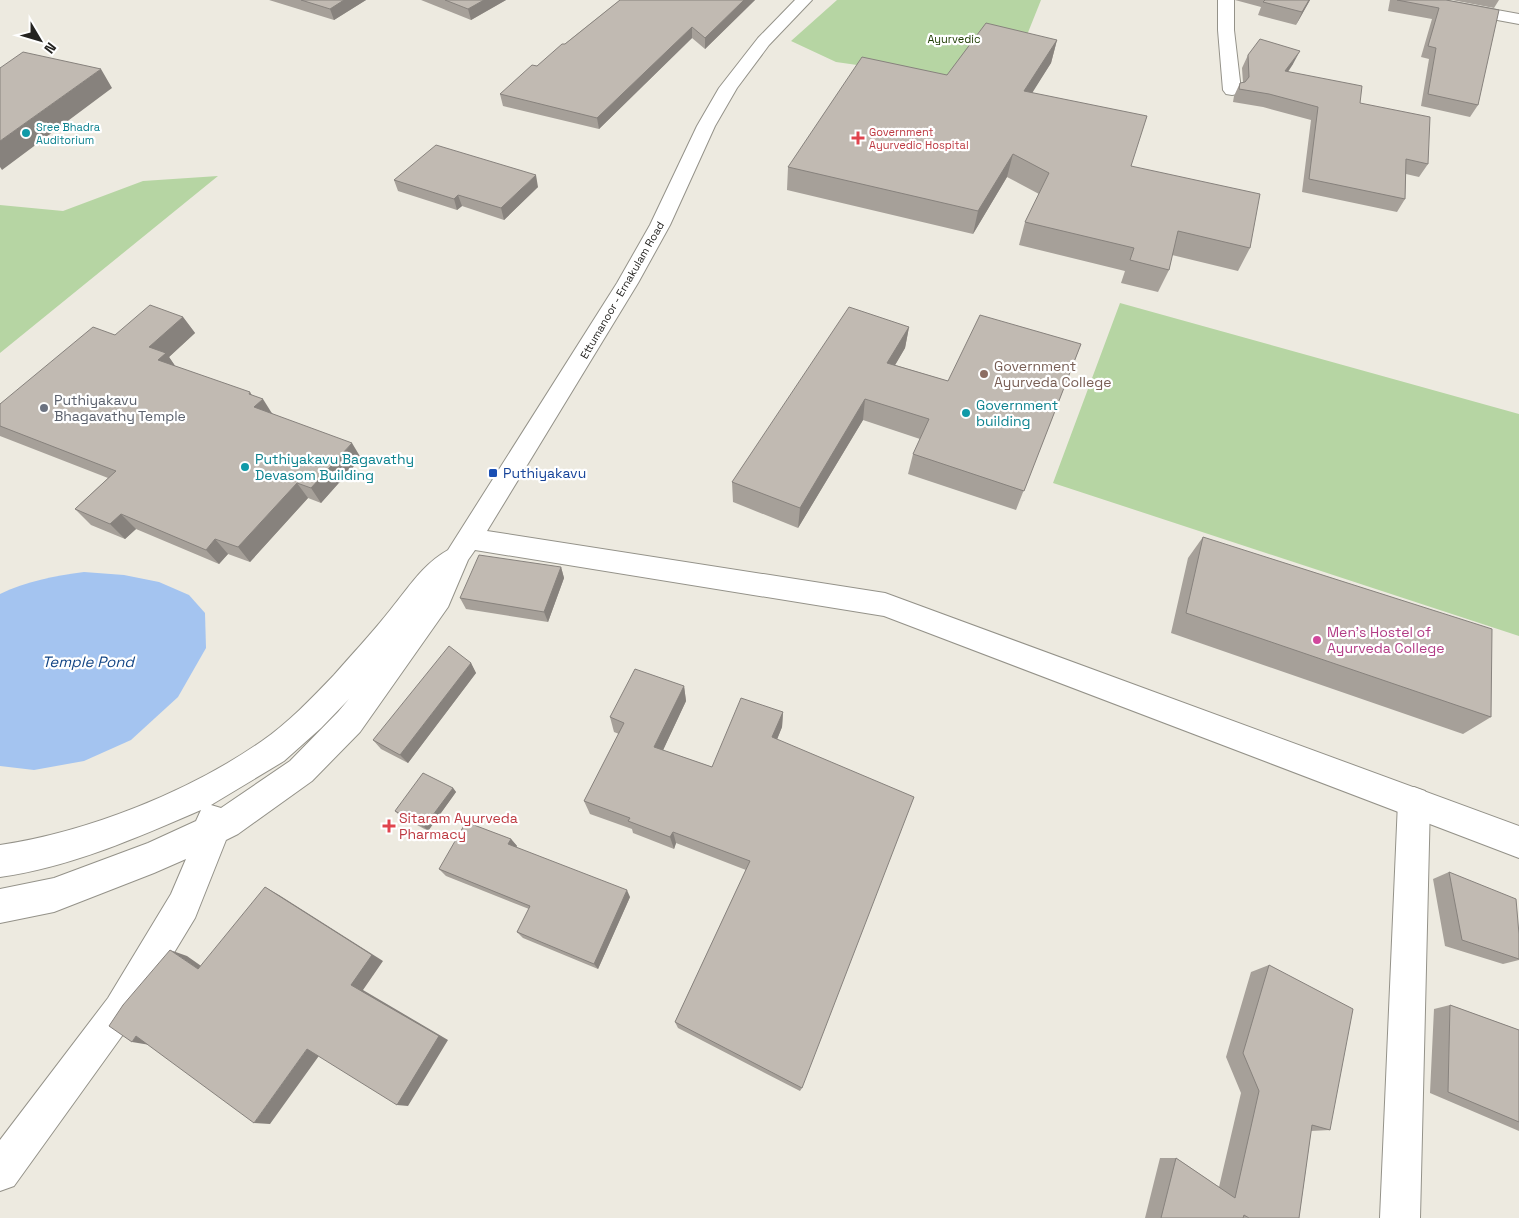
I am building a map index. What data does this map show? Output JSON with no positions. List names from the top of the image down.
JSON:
{
  "streets": {
    "main road": ["Ettumanoor - Ernakulam Road"]
  },
  "water": ["Temple Pond"],
  "parks": ["Ayurvedic"],
  "places": {
    "other": [
      "Sree Bhadra Auditorium",
      "Government Ayurveda College",
      "Puthiyakavu Bhagavathy Temple",
      "Government building",
      "Puthiyakavu Bagavathy Devasom Building",
      "Men's Hostel of Ayurveda College"
    ],
    "health": ["Government Ayurvedic Hospital", "Sitaram Ayurveda Pharmacy"],
    "transit": ["Puthiyakavu"]
  },
  "north": "bottom right"
}
